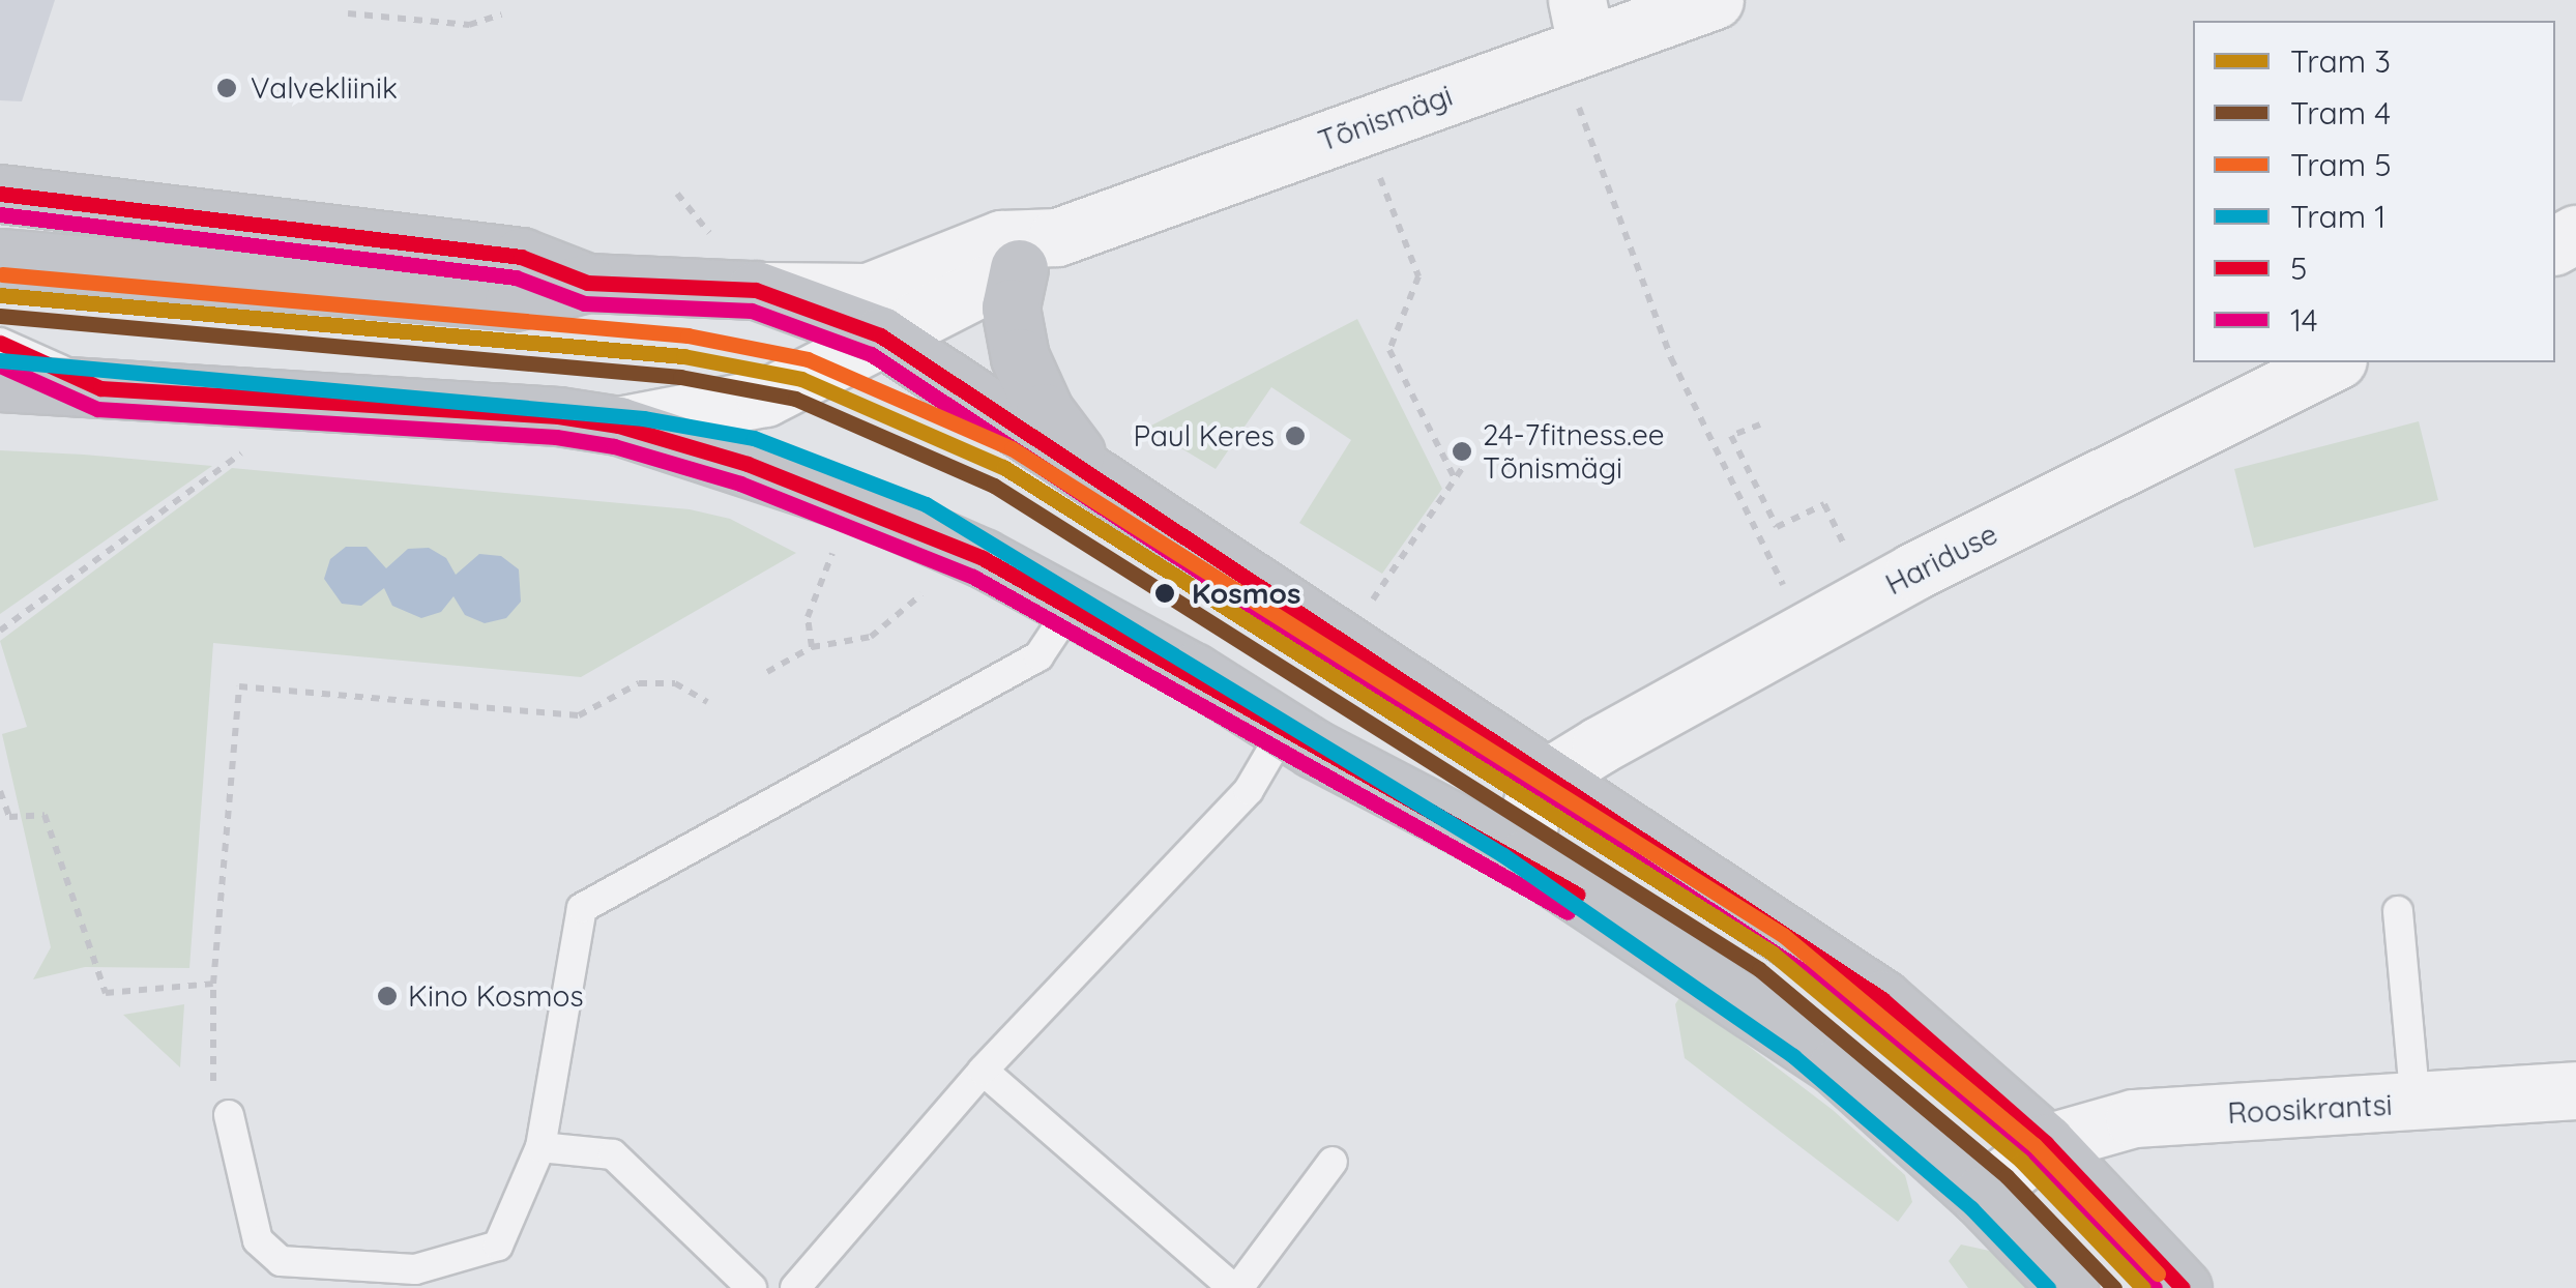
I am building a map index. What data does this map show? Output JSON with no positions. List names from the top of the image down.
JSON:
{
  "streets": {
    "street": ["Tõnismägi", "Hariduse", "Roosikrantsi"]
  },
  "places": [
    "Valvekliinik",
    "Paul Keres",
    "24-7fitness.ee Tõnismägi",
    "Kosmos",
    "Kino Kosmos"
  ],
  "lines": [
    "transit line 5",
    "transit line 14",
    "tram line 5",
    "tram line 3",
    "tram line 4",
    "tram line 1"
  ],
  "legend": [
    "Tram 3",
    "Tram 4",
    "Tram 5",
    "Tram 1",
    "5",
    "14"
  ]
}
